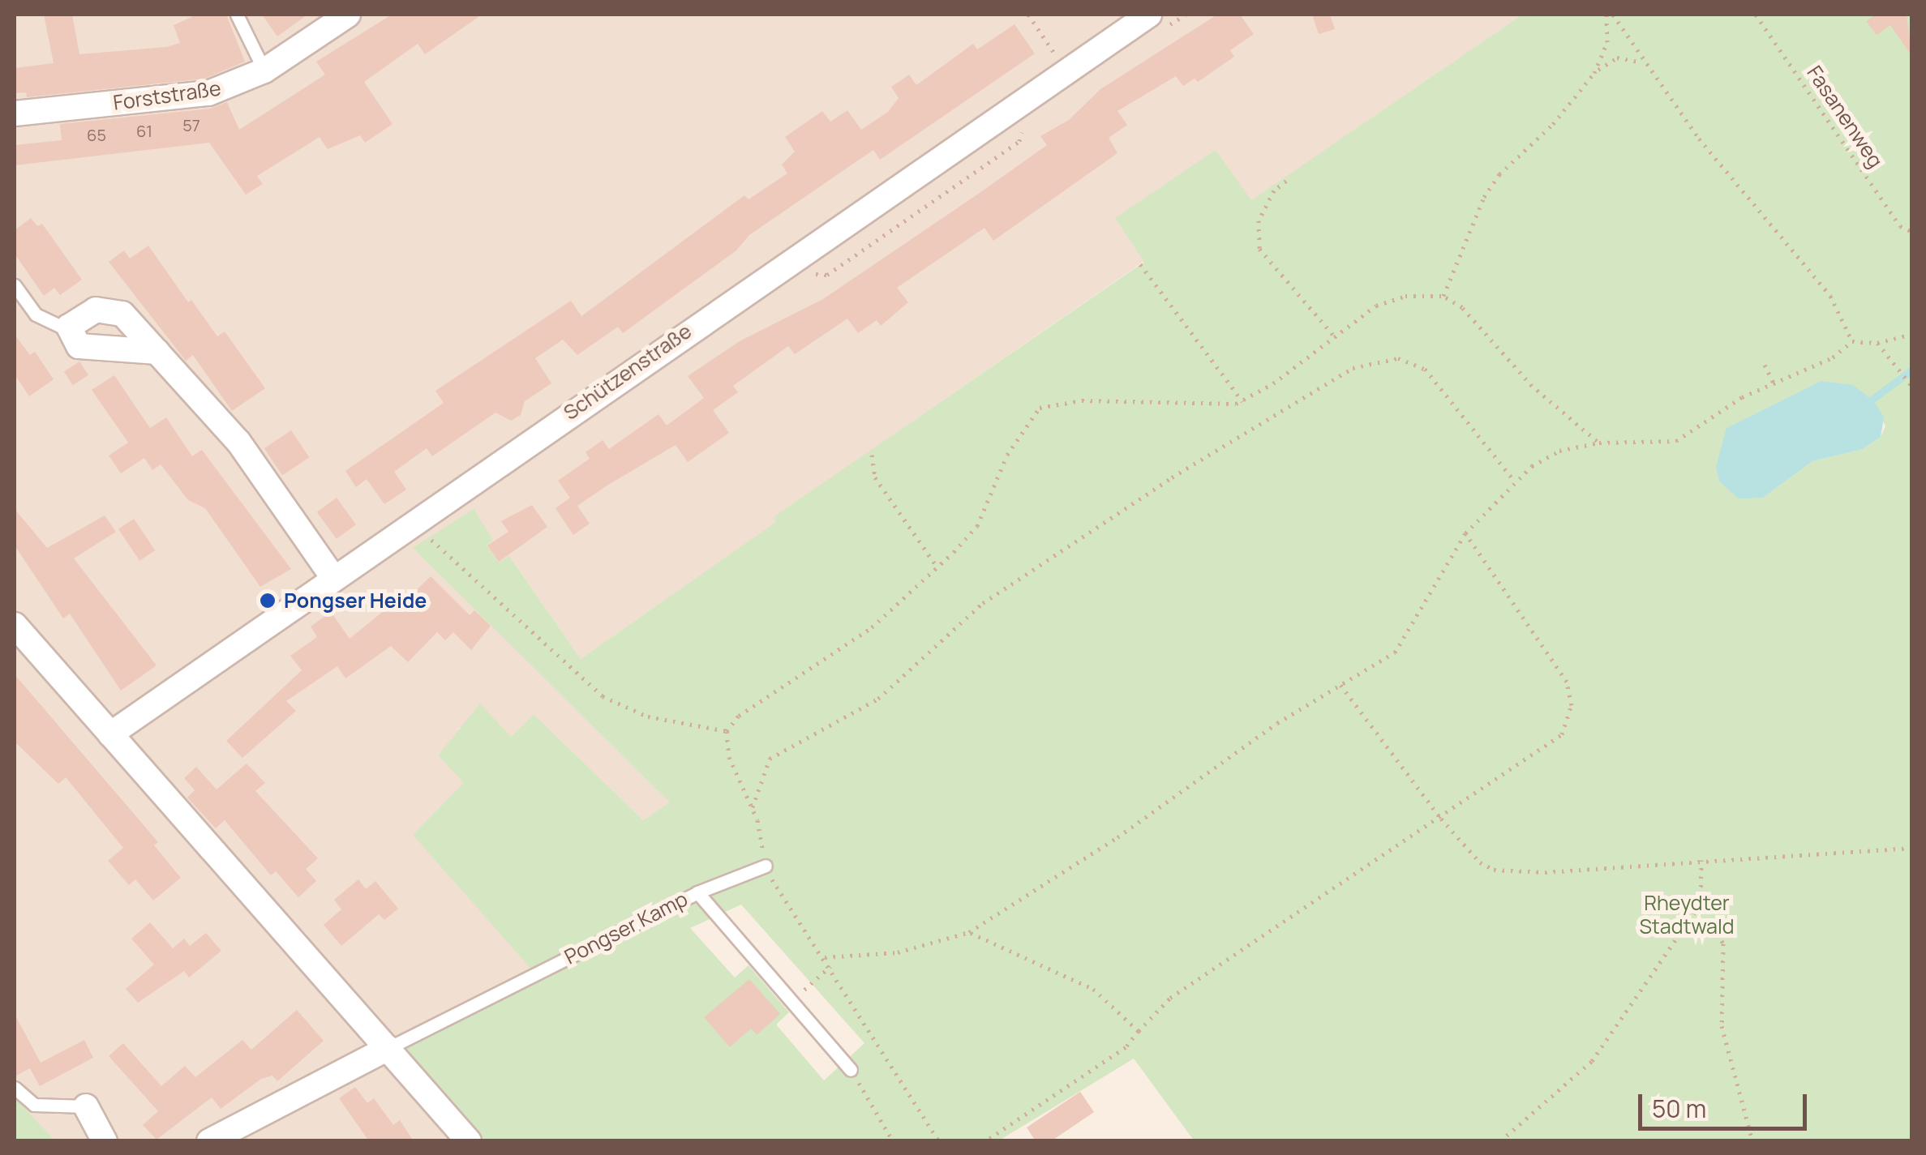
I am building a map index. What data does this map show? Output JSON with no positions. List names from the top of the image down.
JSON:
{
  "streets": {
    "street": ["Forststraße", "Schützenstraße", "Pongser Kamp"],
    "path": ["Fasanenweg"]
  },
  "parks": ["Rheydter Stadtwald"],
  "places": ["Pongser Heide"],
  "house_numbers": ["57", "61", "65"],
  "scale_bar": "50 m"
}
